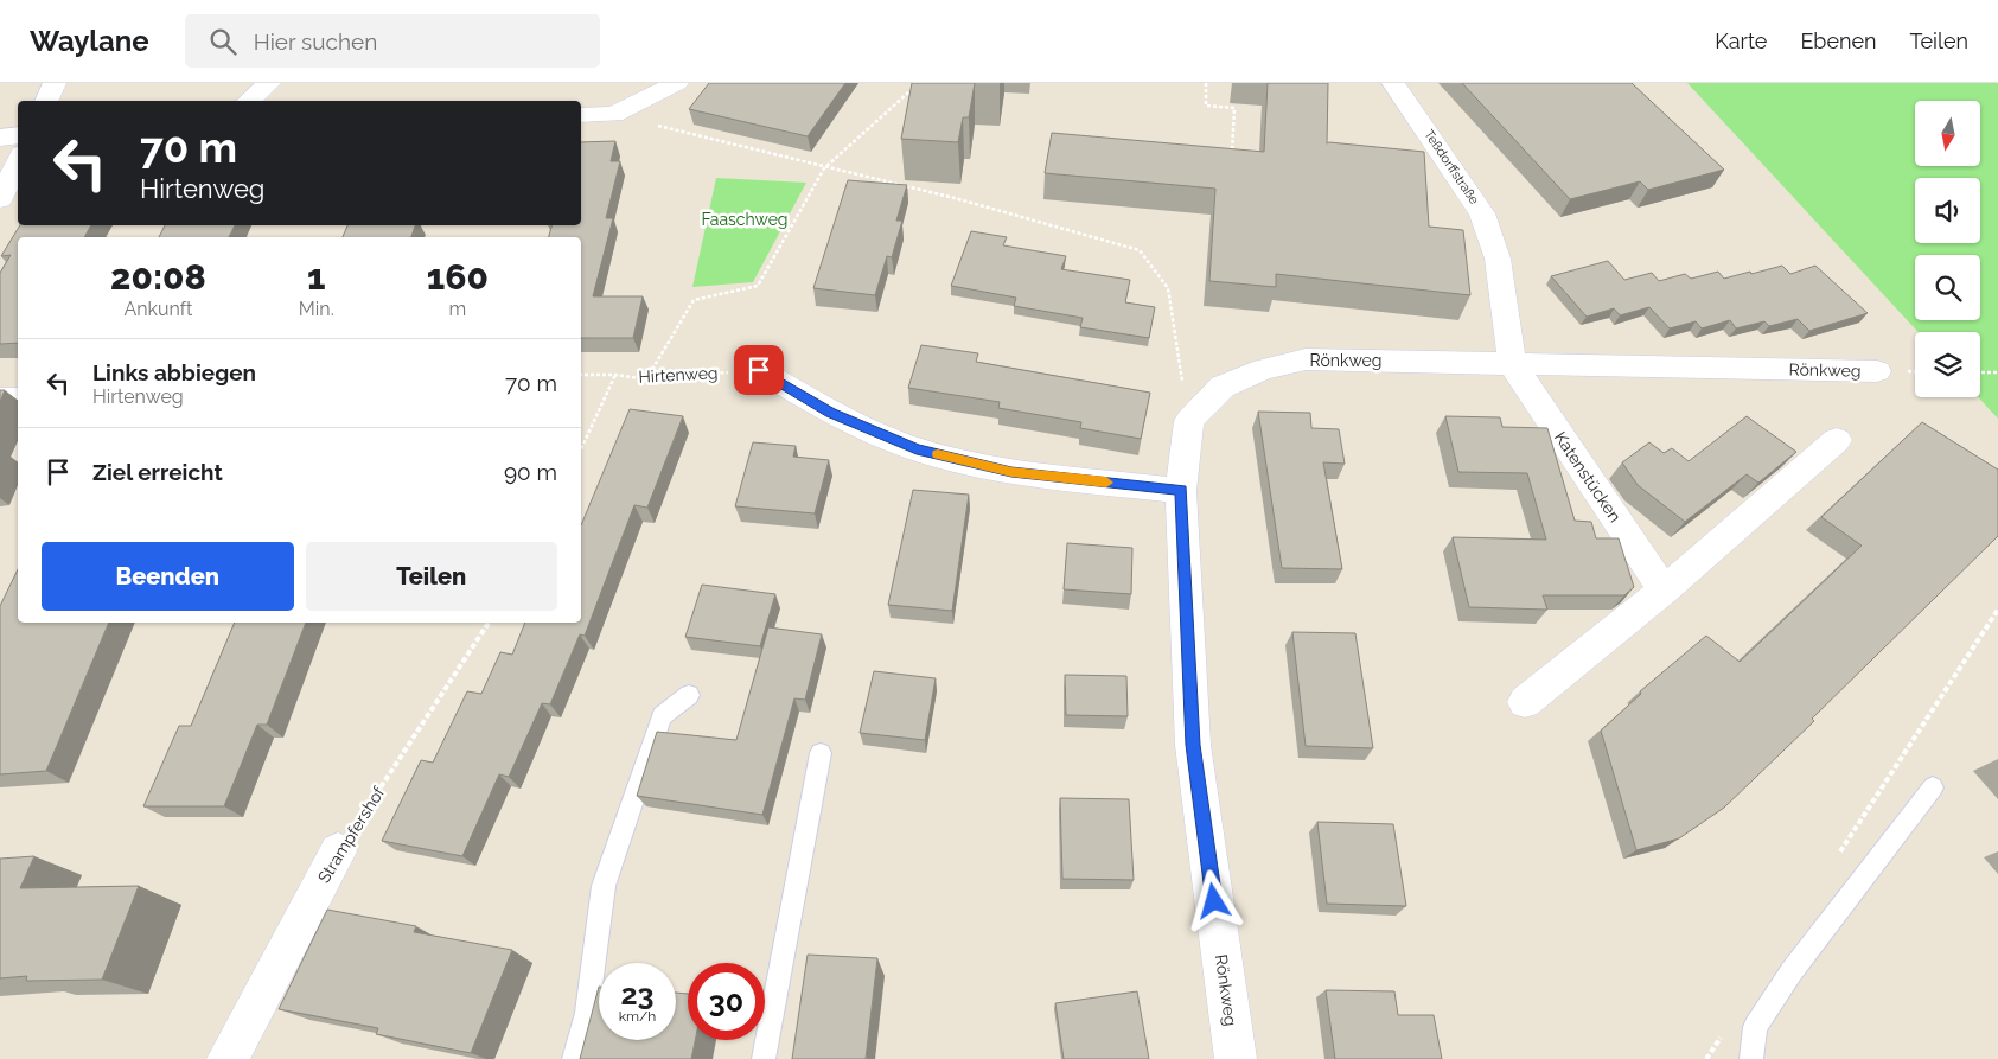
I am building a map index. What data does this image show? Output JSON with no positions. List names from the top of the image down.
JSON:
{
  "streets": {
    "street": [
      "Teßdorffstraße",
      "Rönkweg",
      "Katenstücken",
      "Strampfershof"
    ],
    "path": ["Hirtenweg"]
  },
  "crossings": [
    ["Teßdorffstraße", "Rönkweg"],
    ["Teßdorffstraße", "Katenstücken"],
    ["Rönkweg", "Katenstücken"]
  ],
  "parks": ["Faaschweg"],
  "north": "bottom",
  "page": {
    "header": "Waylane",
    "search": "Hier suchen",
    "nav": ["Karte", "Ebenen", "Teilen"],
    "turn": ["70 m", "Hirtenweg"],
    "eta": [
      "20:08",
      "Ankunft",
      "1",
      "Min.",
      "160",
      "m"
    ],
    "list": [
      {
        "name": "Links abbiegen",
        "note": "Hirtenweg",
        "value": "70 m"
      },
      {
        "name": "Ziel erreicht",
        "value": "90 m"
      }
    ],
    "buttons": ["Beenden", "Teilen"],
    "speed": "23 km/h",
    "limit": "30"
  }
}
